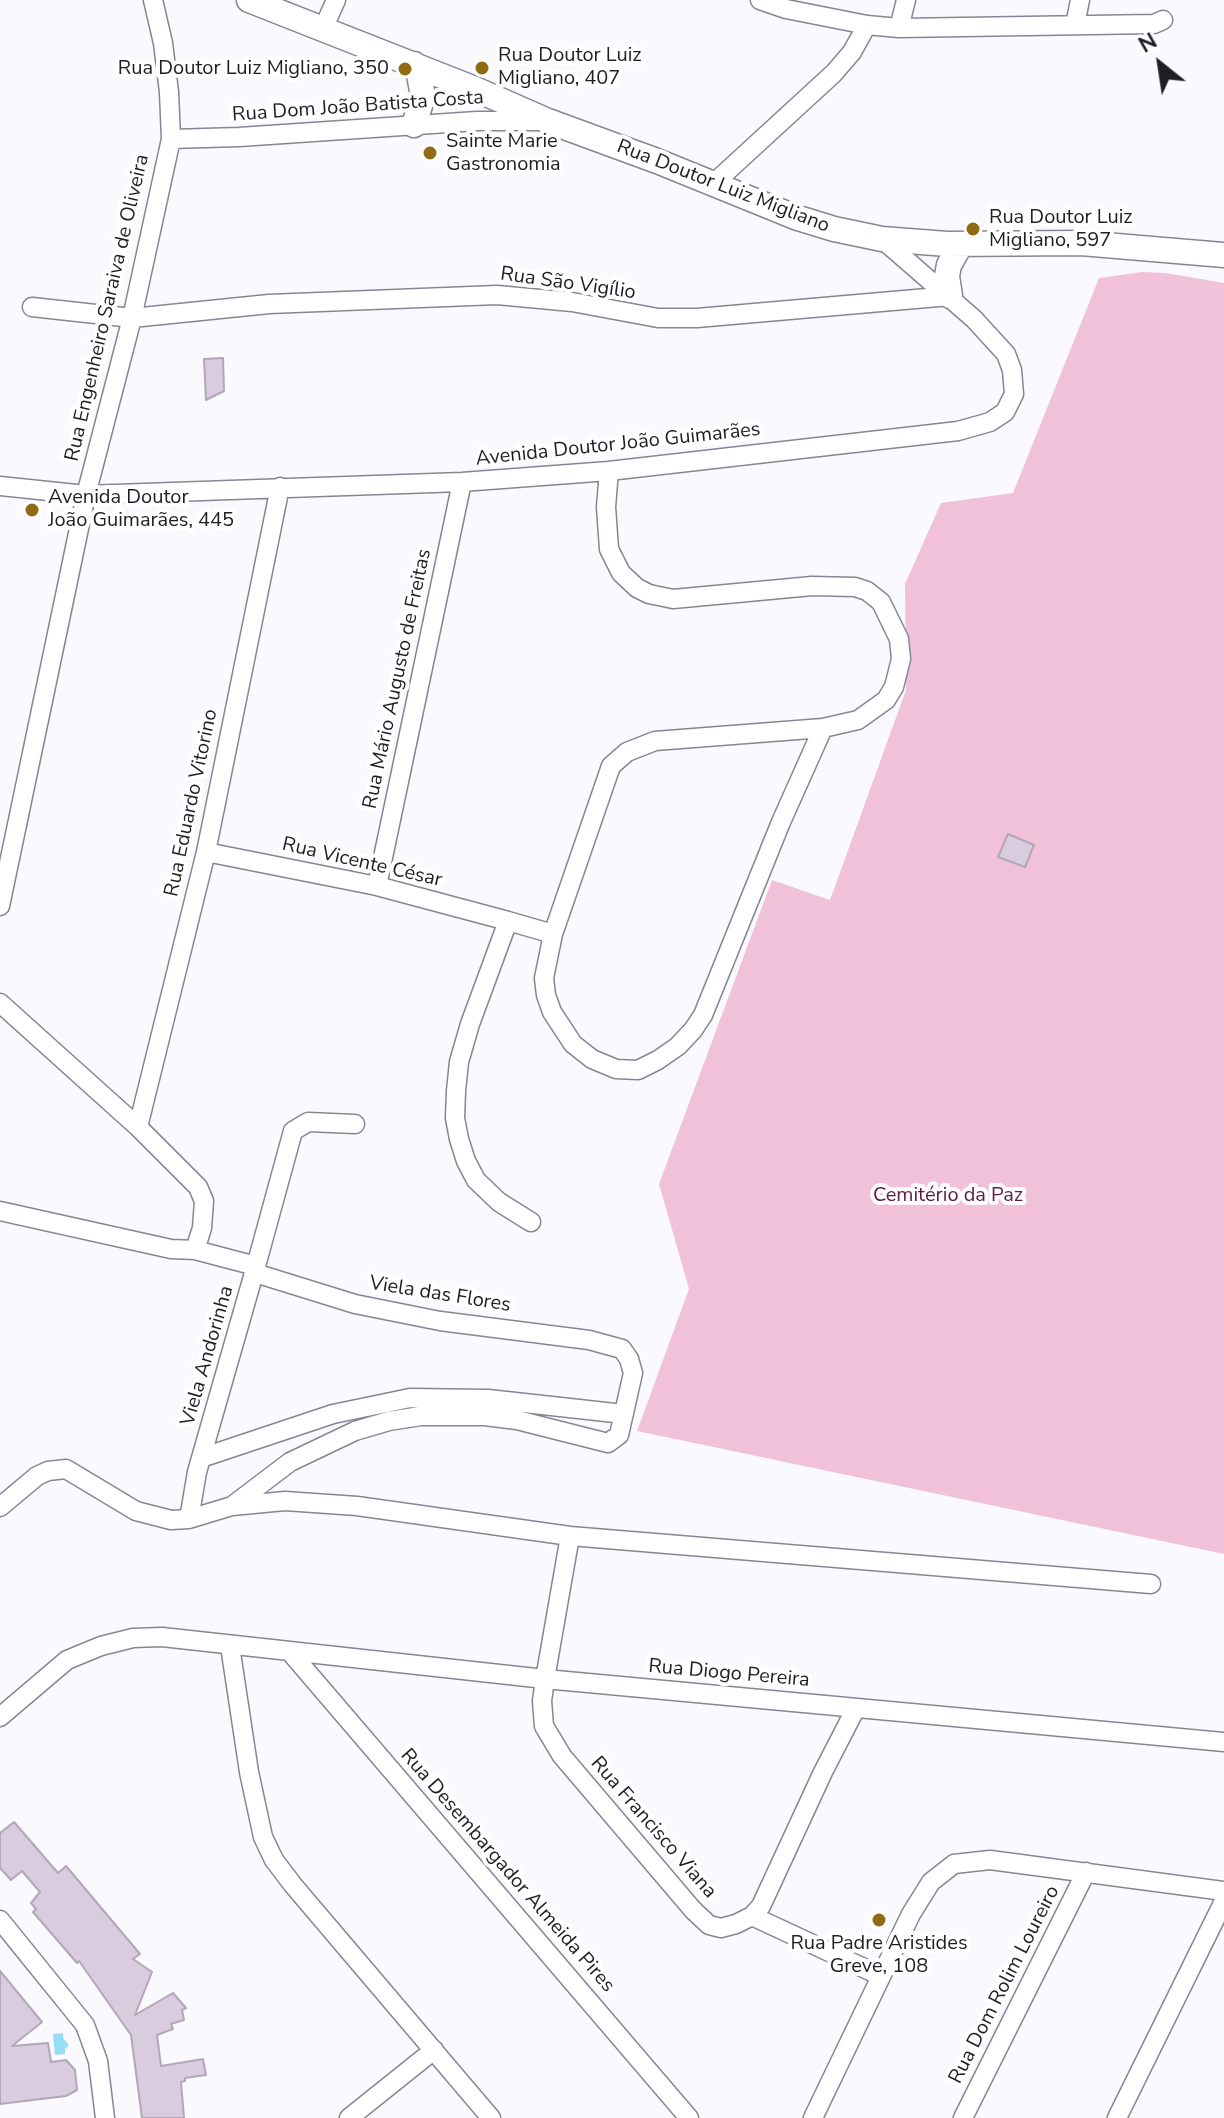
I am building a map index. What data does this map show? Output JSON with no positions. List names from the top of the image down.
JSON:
{
  "streets": {
    "main road": ["Rua Doutor Luiz Migliano"],
    "street": [
      "Rua Dom João Batista Costa",
      "Rua São Vigílio",
      "Rua Engenheiro Saraiva de Oliveira",
      "Avenida Doutor João Guimarães",
      "Rua Mário Augusto de Freitas",
      "Rua Eduardo Vitorino",
      "Rua Vicente César",
      "Viela das Flores",
      "Viela Andorinha",
      "Rua Diogo Pereira",
      "Rua Francisco Viana",
      "Rua Desembargador Almeida Pires",
      "Rua Dom Rolim Loureiro"
    ]
  },
  "crossings": [
    ["Rua Dom João Batista Costa", "Rua Doutor Luiz Migliano"],
    ["Rua Dom João Batista Costa", "Rua Engenheiro Saraiva de Oliveira"],
    ["Rua Doutor Luiz Migliano", "Avenida Doutor João Guimarães"],
    ["Rua São Vigílio", "Rua Engenheiro Saraiva de Oliveira"],
    ["Rua São Vigílio", "Avenida Doutor João Guimarães"],
    ["Rua Engenheiro Saraiva de Oliveira", "Avenida Doutor João Guimarães"],
    ["Avenida Doutor João Guimarães", "Rua Mário Augusto de Freitas"],
    ["Avenida Doutor João Guimarães", "Rua Eduardo Vitorino"],
    ["Rua Mário Augusto de Freitas", "Rua Vicente César"],
    ["Rua Eduardo Vitorino", "Rua Vicente César"],
    ["Viela das Flores", "Viela Andorinha"],
    ["Rua Diogo Pereira", "Rua Francisco Viana"],
    ["Rua Diogo Pereira", "Rua Desembargador Almeida Pires"]
  ],
  "parks": ["Cemitério da Paz"],
  "places": [
    "Rua Doutor Luiz Migliano, 407",
    "Rua Doutor Luiz Migliano, 350",
    "Sainte Marie Gastronomia",
    "Rua Doutor Luiz Migliano, 597",
    "Avenida Doutor João Guimarães, 445",
    "Rua Padre Aristides Greve, 108"
  ],
  "north": "top left"
}
